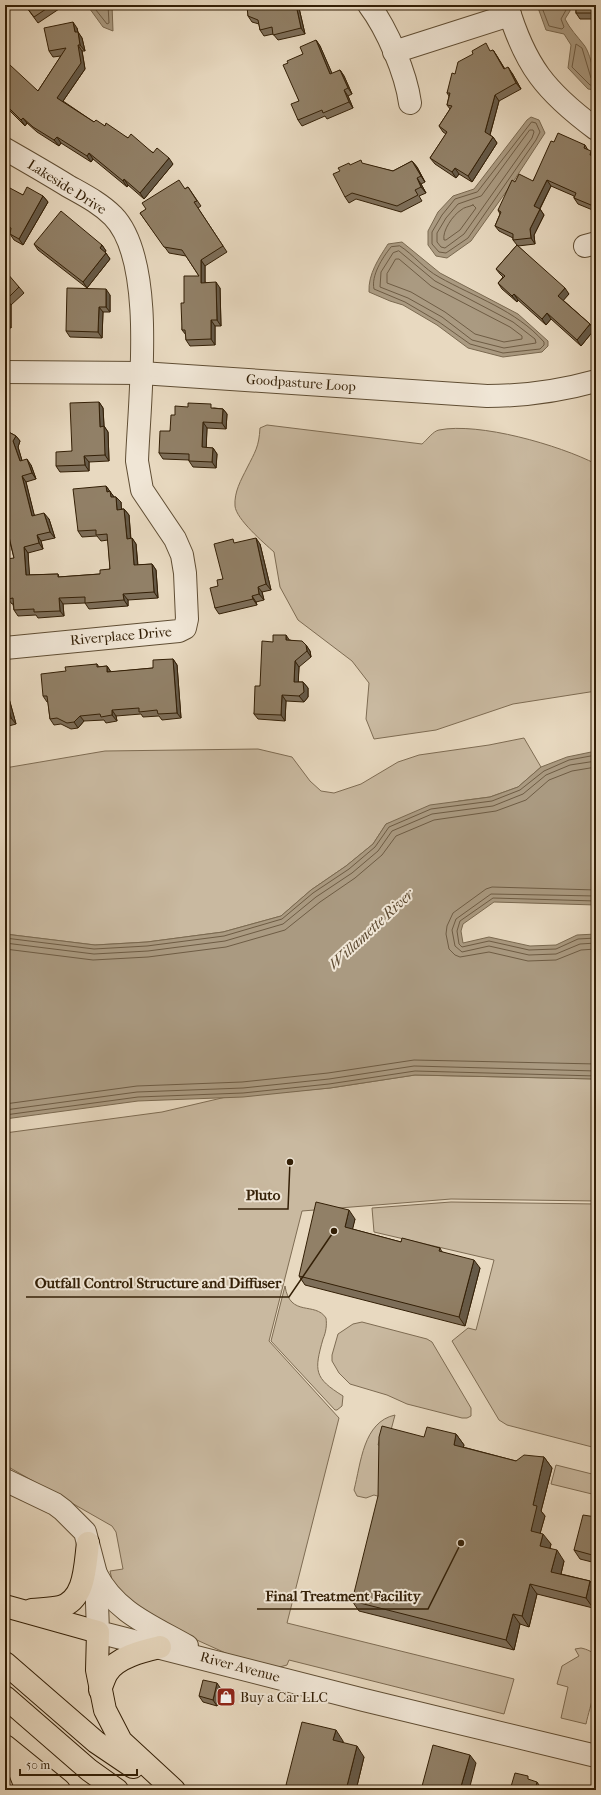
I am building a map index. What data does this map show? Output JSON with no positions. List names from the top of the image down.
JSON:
{
  "streets": {
    "street": [
      "Lakeside Drive",
      "Goodpasture Loop",
      "Riverplace Drive",
      "River Avenue"
    ]
  },
  "crossings": [
    ["Lakeside Drive", "Goodpasture Loop"],
    ["Lakeside Drive", "Riverplace Drive"],
    ["Goodpasture Loop", "Riverplace Drive"]
  ],
  "water": ["Willamette River"],
  "places": {
    "other": ["Pluto", "Outfall Control Structure and Diffuser", "Final Treatment Facility"],
    "shop": ["Buy a Car LLC"]
  },
  "scale_bar": "50 m"
}
